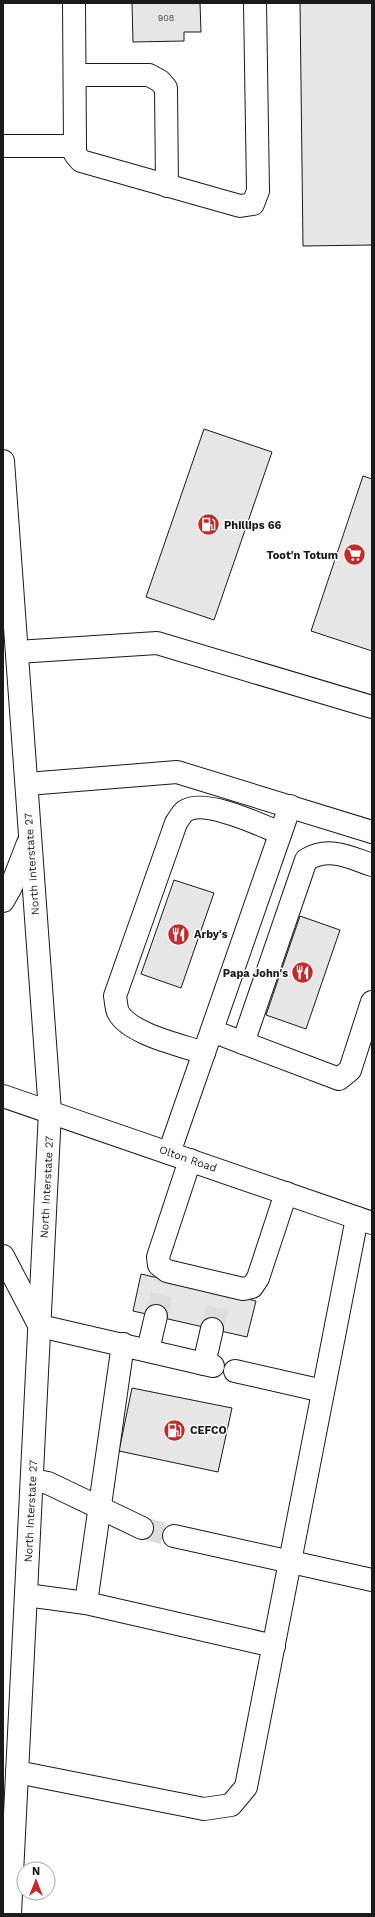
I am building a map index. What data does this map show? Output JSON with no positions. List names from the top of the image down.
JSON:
{
  "streets": {
    "main road": ["North Interstate 27", "Olton Road"]
  },
  "crossings": [
    ["North Interstate 27", "Olton Road"]
  ],
  "places": {
    "fuel station": ["Phillips 66", "CEFCO"],
    "supermarket": ["Toot'n Totum"],
    "restaurant": ["Arby's", "Papa John's"]
  },
  "house_numbers": ["908"],
  "north": "top"
}
